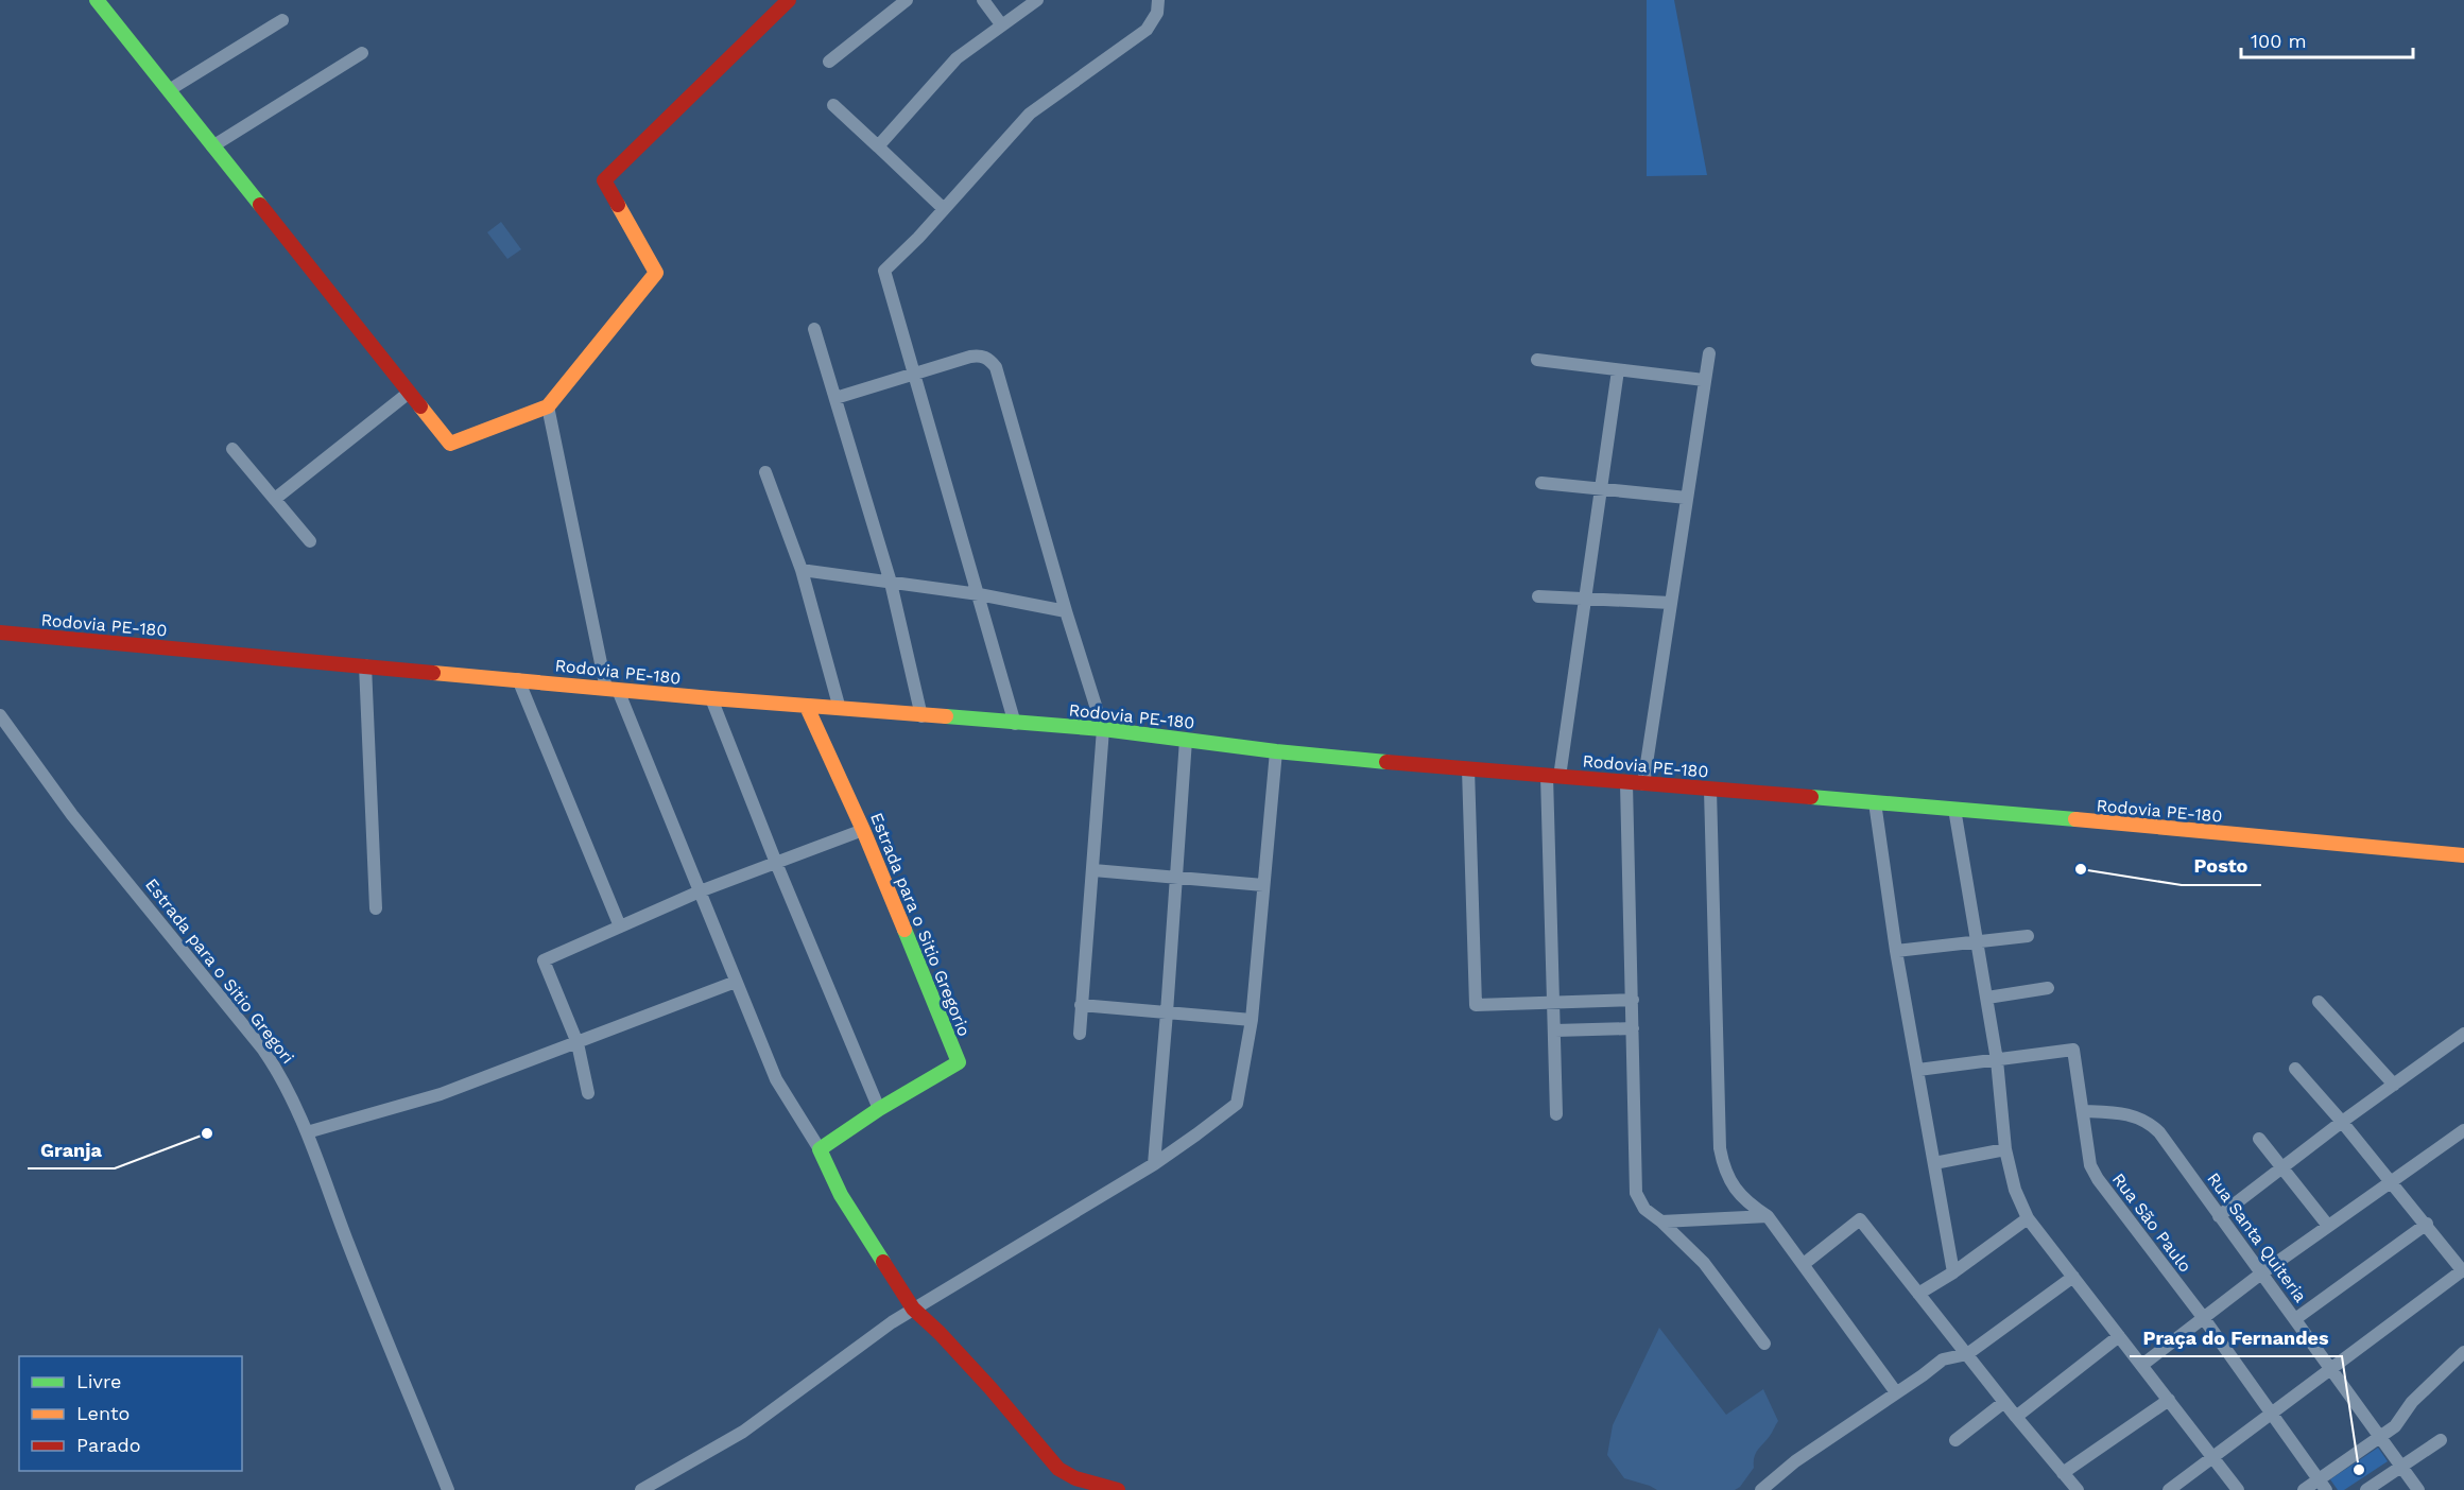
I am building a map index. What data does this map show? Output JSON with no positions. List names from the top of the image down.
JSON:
{
  "streets": {
    "main road": ["Rodovia PE-180", "Estrada para o Sitio Gregorio"],
    "street": ["Estrada para o Sitio Gregori", "Rua São Paulo", "Rua Santa Quiteria"]
  },
  "crossings": [
    ["Rodovia PE-180", "Estrada para o Sitio Gregorio"],
    ["Rua São Paulo", "Rua Santa Quiteria"]
  ],
  "places": ["Posto", "Granja", "Praça do Fernandes"],
  "legend": ["Livre", "Lento", "Parado"],
  "scale_bar": "100 m"
}
